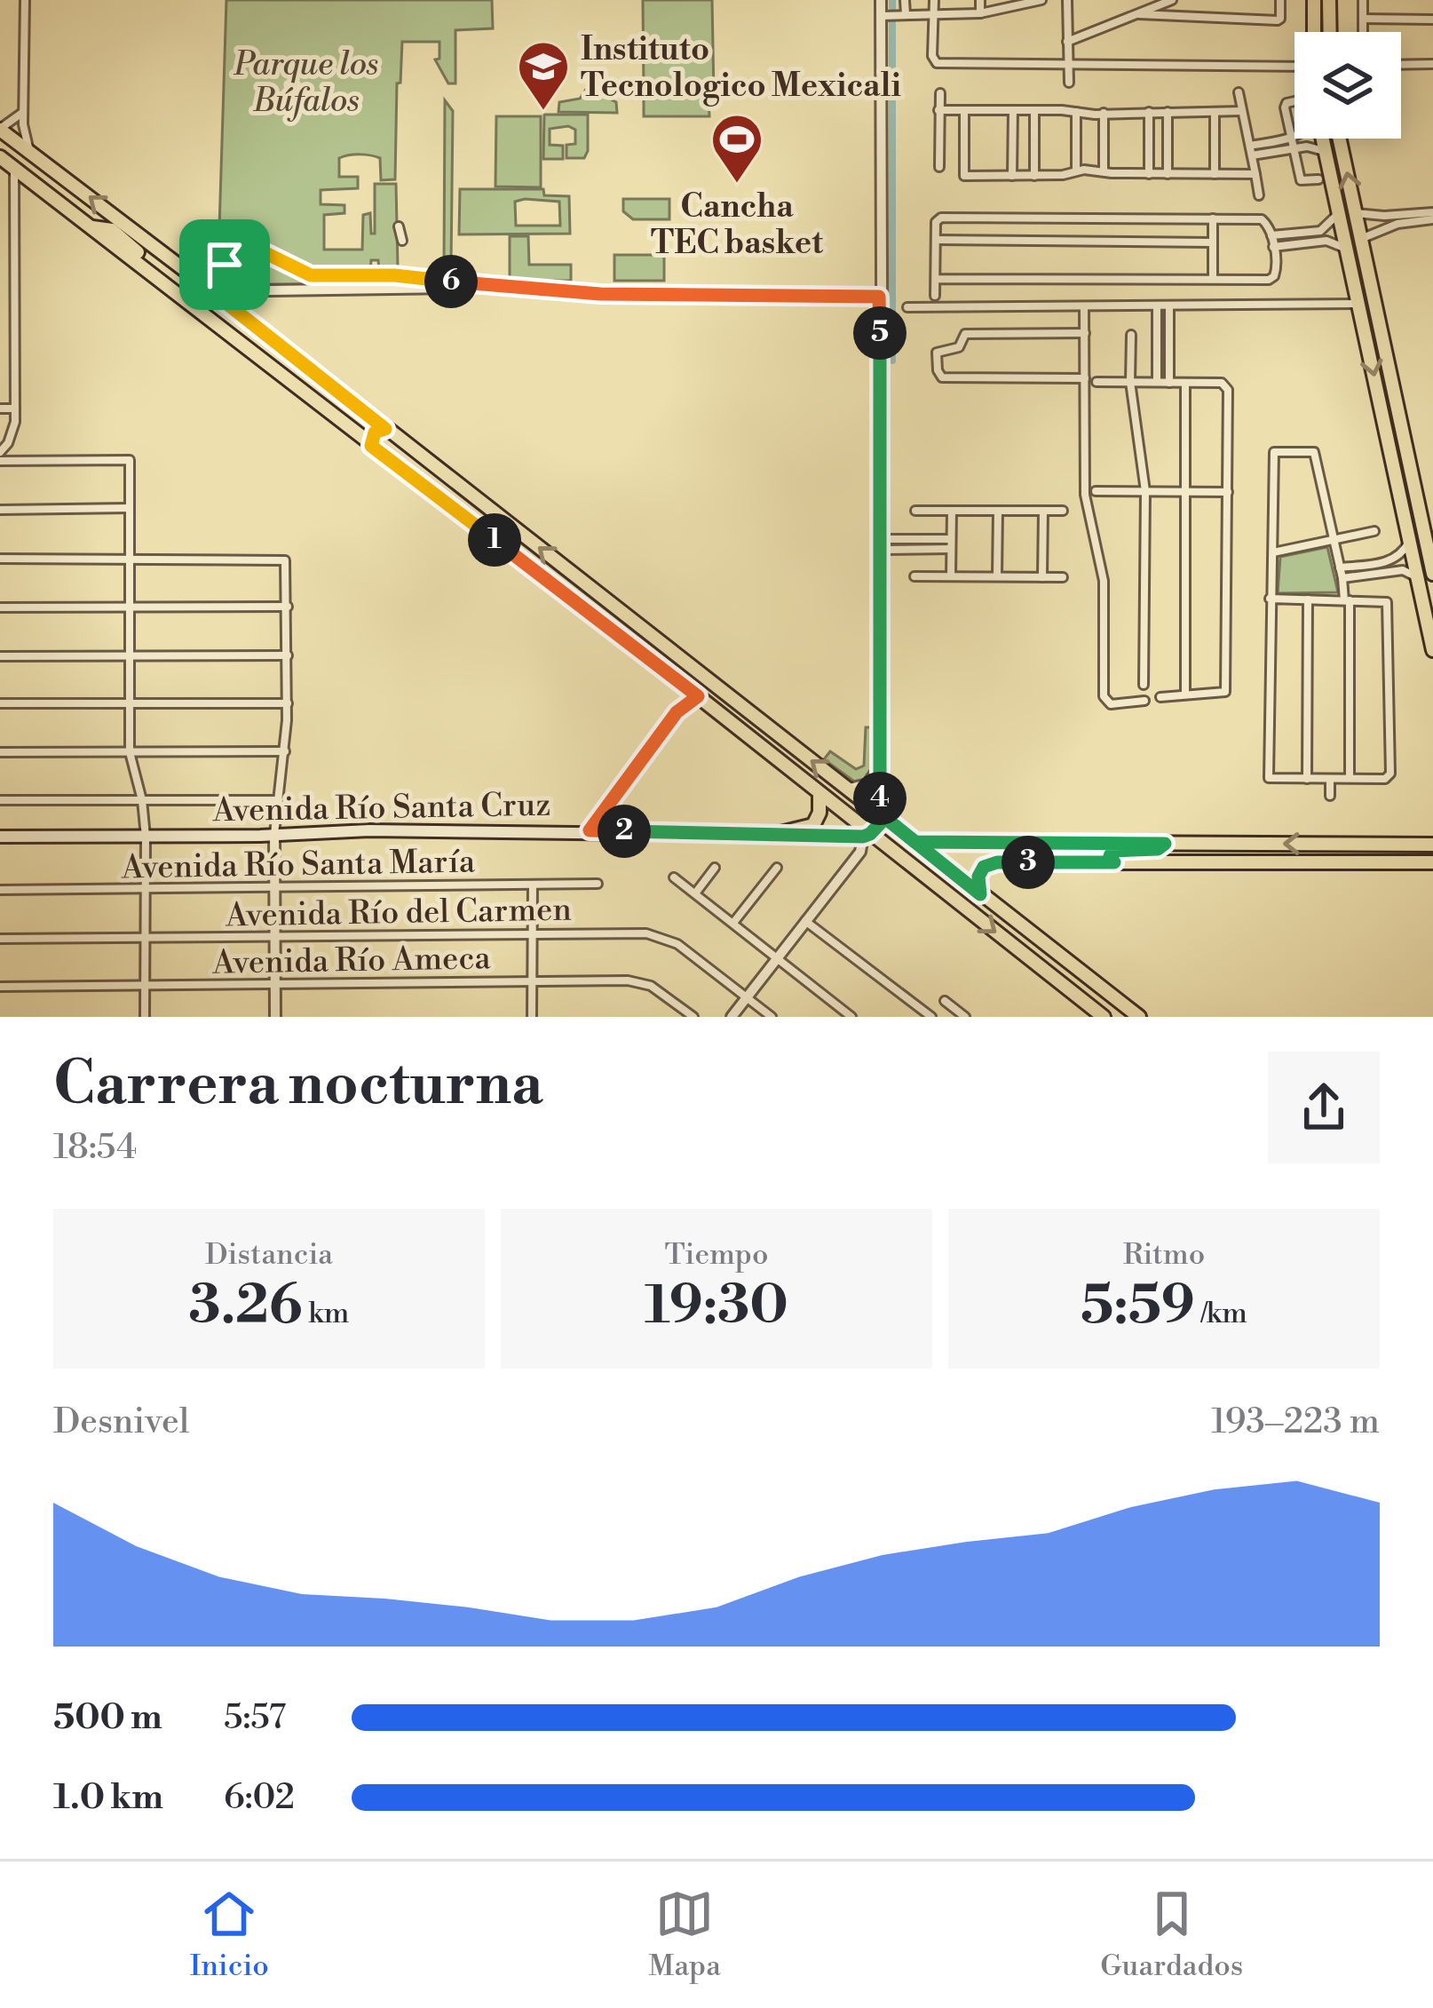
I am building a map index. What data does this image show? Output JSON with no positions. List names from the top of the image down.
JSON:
{
  "streets": {
    "main road": ["Avenida Río Santa Cruz"],
    "street": ["Avenida Río Santa María", "Avenida Río del Carmen", "Avenida Río Ameca"]
  },
  "parks": ["Parque los Búfalos"],
  "places": {
    "school or university": ["Instituto Tecnologico Mexicali"],
    "sports": ["Cancha TEC basket"]
  },
  "page": {
    "pins": [
      "6",
      "5",
      "1",
      "4",
      "2",
      "3"
    ],
    "heading": ["Carrera nocturna", "18:54"],
    "stats": [
      ["Distancia", "3.26 km"],
      ["Tiempo", "19:30"],
      ["Ritmo", "5:59 /km"]
    ],
    "chart": ["Desnivel", "193–223 m"],
    "list": [
      {
        "name": "500 m",
        "note": "5:57"
      },
      {
        "name": "1.0 km",
        "note": "6:02"
      }
    ],
    "tabs": ["Inicio", "Mapa", "Guardados"]
  }
}
